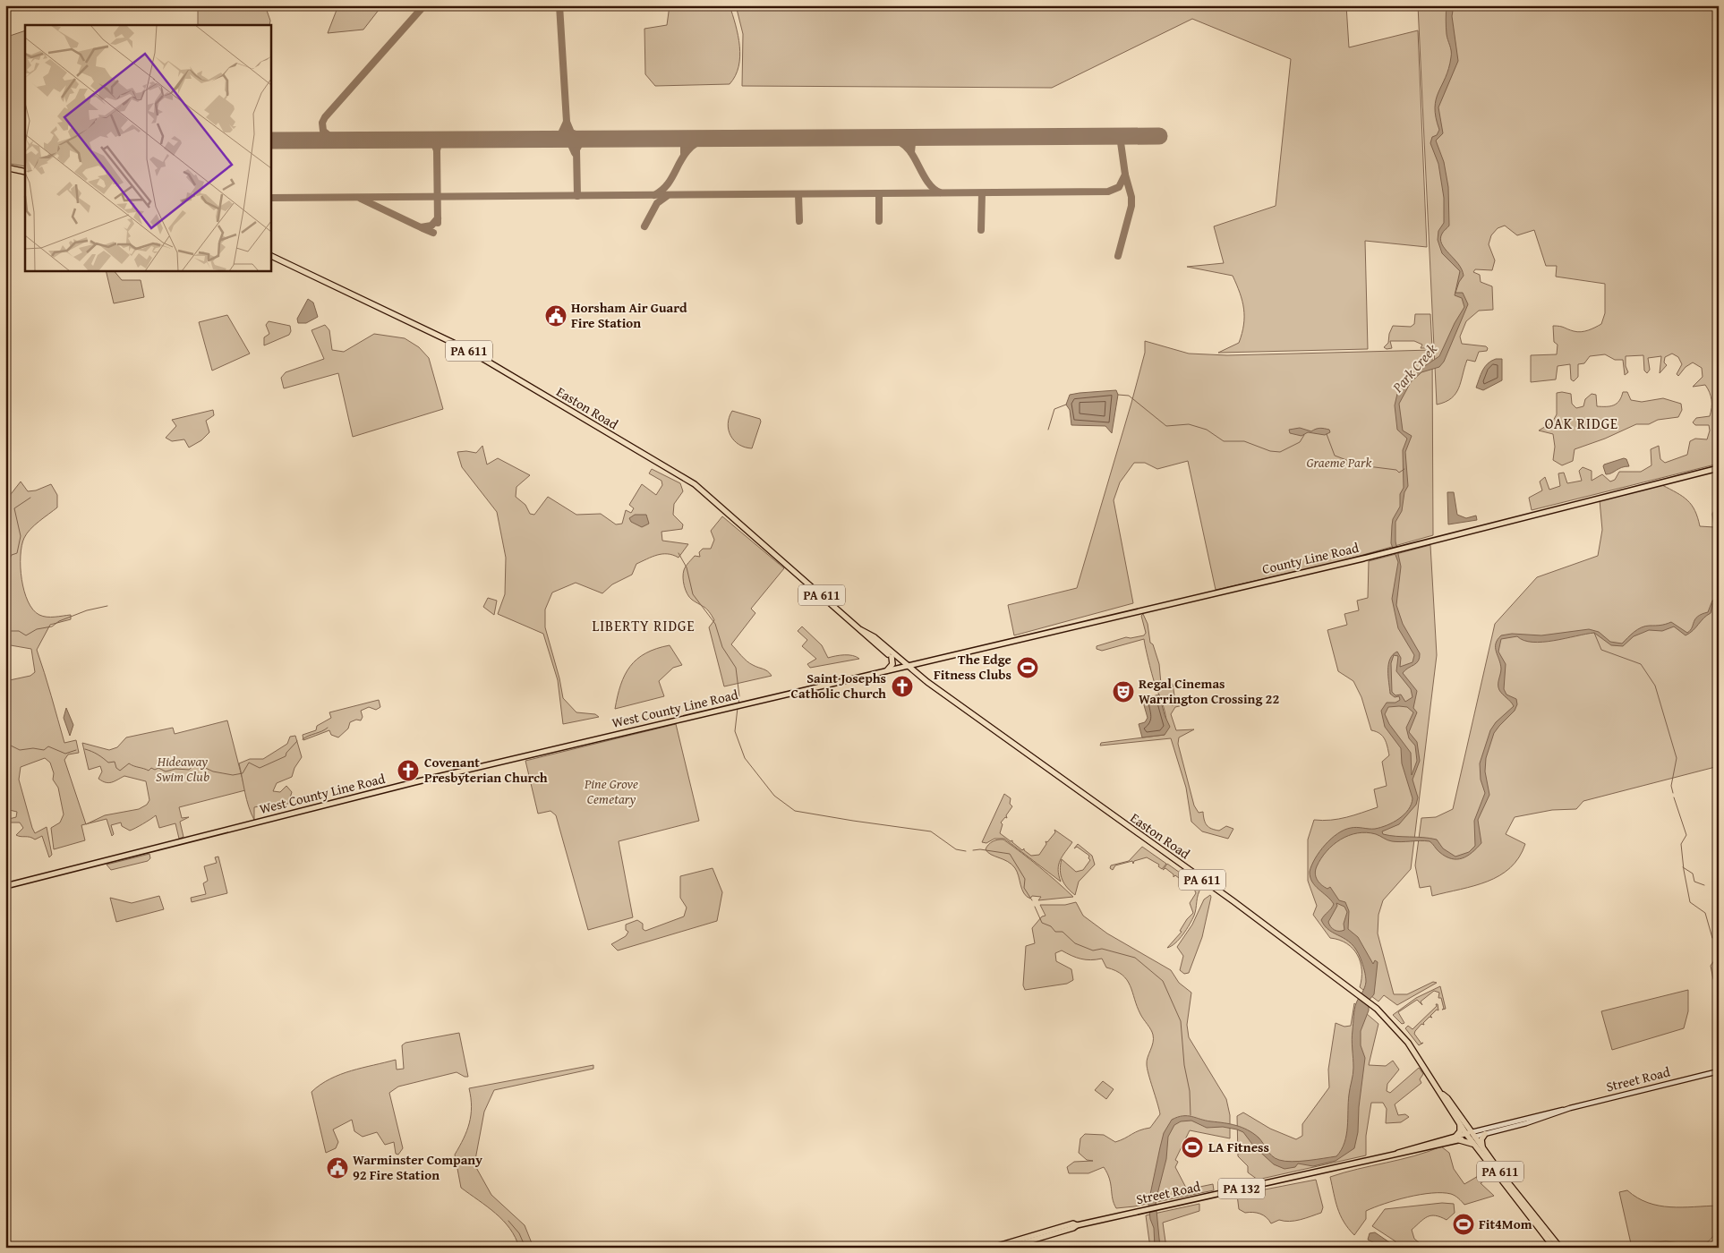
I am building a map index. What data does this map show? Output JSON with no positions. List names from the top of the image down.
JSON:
{
  "streets": {
    "highway": ["PA 611", "Easton Road"],
    "main road": [
      "County Line Road",
      "West County Line Road",
      "Street Road",
      "PA 132"
    ]
  },
  "crossings": [
    ["Easton Road", "County Line Road"],
    ["Easton Road", "West County Line Road"],
    ["Easton Road", "Street Road"],
    ["County Line Road", "West County Line Road"]
  ],
  "districts": ["OAK RIDGE", "LIBERTY RIDGE"],
  "water": ["Park Creek"],
  "parks": ["Graeme Park", "Hideaway Swim Club", "Pine Grove Cemetary"],
  "places": {
    "public building": ["Horsham Air Guard Fire Station", "Warminster Company 92 Fire Station"],
    "sports": ["The Edge Fitness Clubs", "LA Fitness", "Fit4Mom"],
    "church": ["Saint Josephs Catholic Church", "Covenant Presbyterian Church"],
    "theatre": ["Regal Cinemas Warrington Crossing 22"]
  }
}
